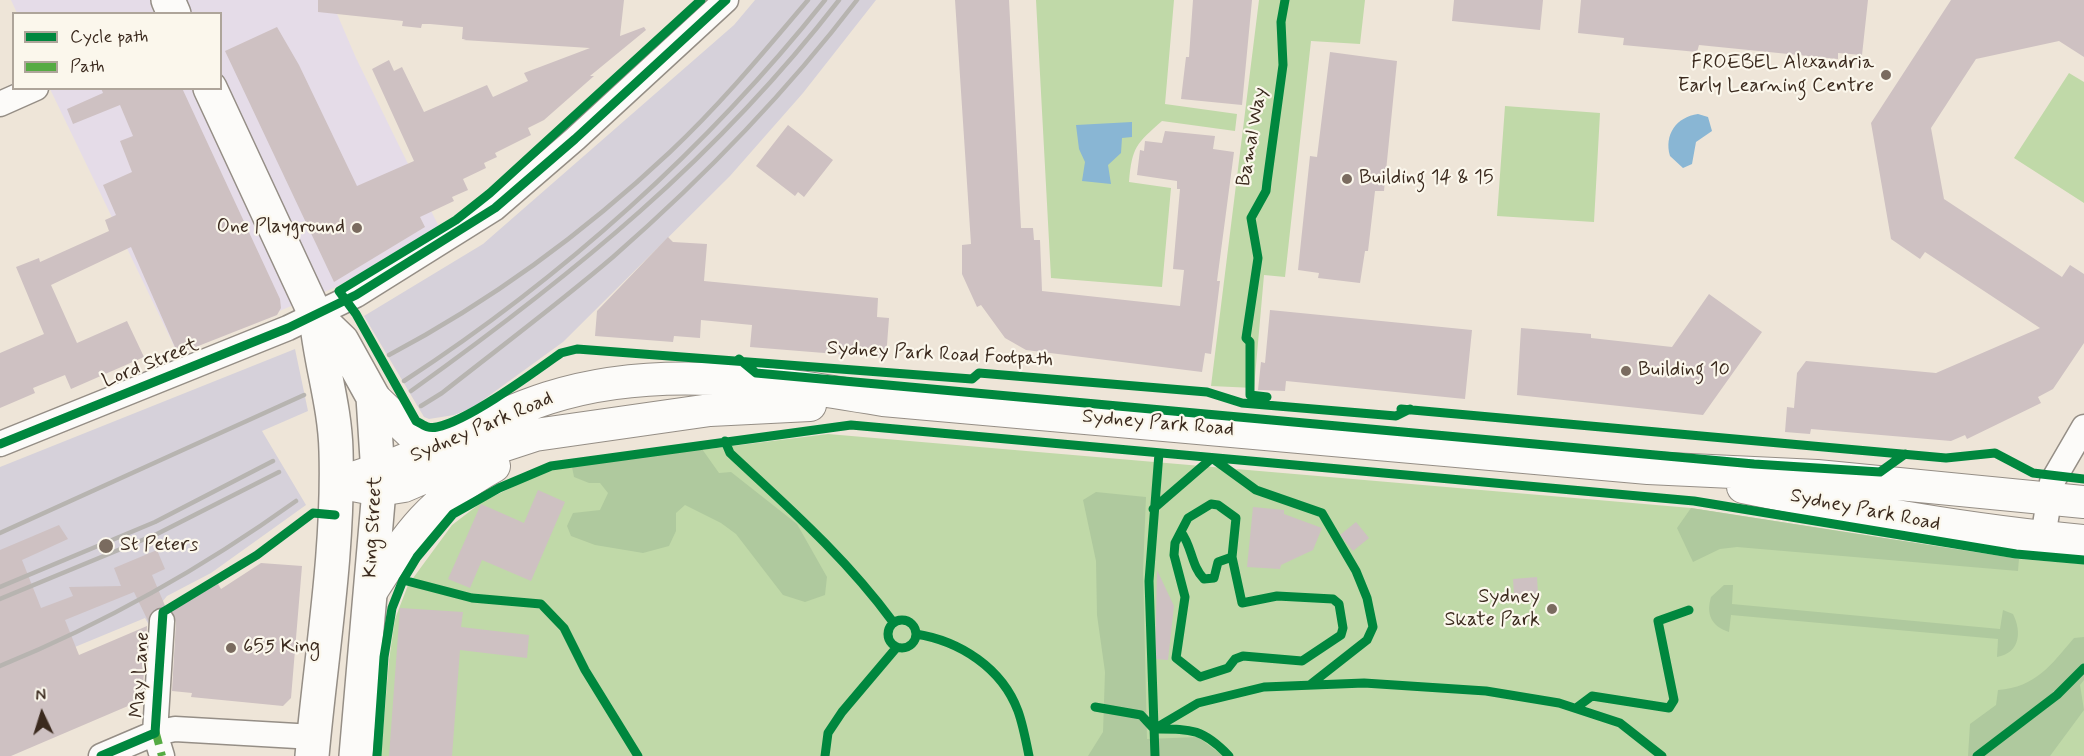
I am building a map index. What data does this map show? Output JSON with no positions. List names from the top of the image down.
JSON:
{
  "streets": {
    "highway": ["King Street"],
    "main road": ["Sydney Park Road"],
    "street": ["Lord Street", "May Lane"],
    "cycle path": ["Bamal Way", "Sydney Park Road Footpath"]
  },
  "crossings": [
    ["Lord Street", "King Street"],
    ["Sydney Park Road", "King Street"]
  ],
  "places": [
    "FROEBEL Alexandria Early Learning Centre",
    "Building 14 & 15",
    "One Playground",
    "Building 10",
    "St Peters",
    "Sydney Skate Park",
    "655 King"
  ],
  "legend": ["Cycle path", "Path"],
  "north": "top"
}
